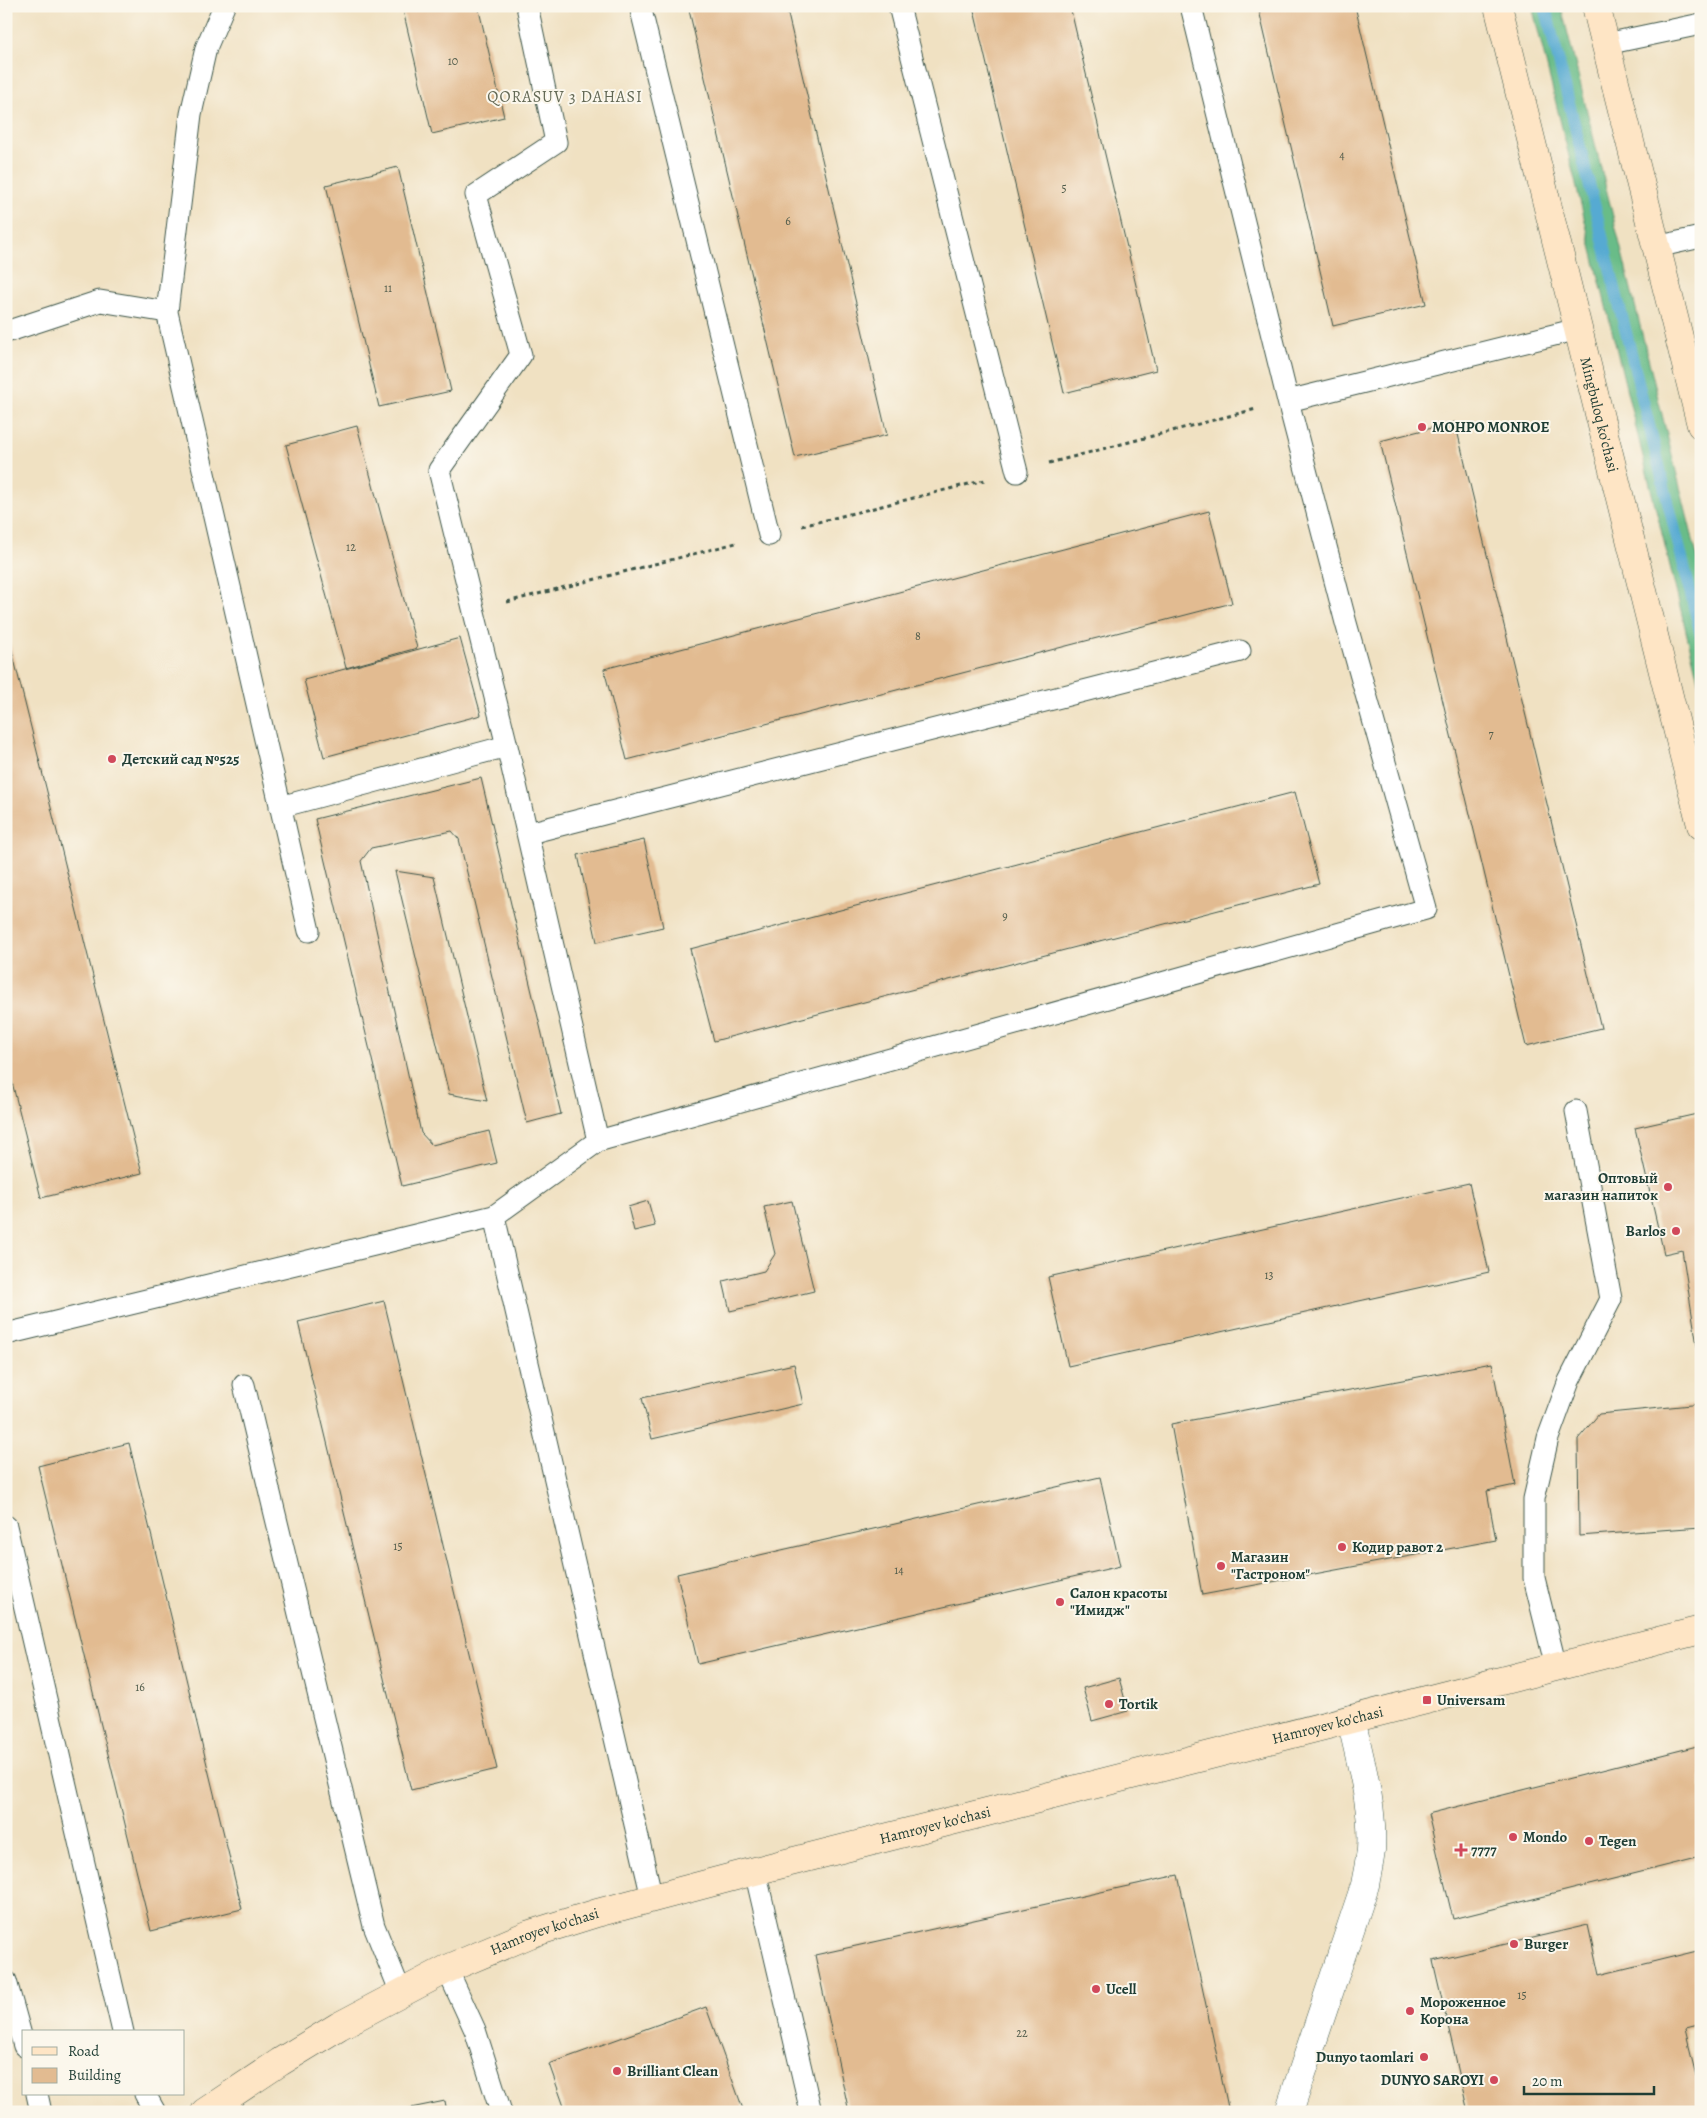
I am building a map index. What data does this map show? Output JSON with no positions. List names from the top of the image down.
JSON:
{
  "streets": {
    "main road": ["Mingbuloq ko'chasi", "Hamroyev ko'chasi"]
  },
  "districts": ["QORASUV 3 DAHASI"],
  "places": {
    "other": [
      "МОНРО MONROE",
      "Детский сад №525",
      "Оптовый магазин напиток",
      "Barlos",
      "Кодир равот 2",
      "Магазин \"Гастроном\"",
      "Салон красоты \"Имидж\"",
      "Tortik",
      "Mondo",
      "Tegen",
      "Burger",
      "Ucell",
      "Мороженное Корона",
      "Dunyo taomlari",
      "Brilliant Clean",
      "DUNYO SAROYI"
    ],
    "transit": ["Universam"],
    "health": ["7777"]
  },
  "house_numbers": [
    "10",
    "4",
    "5",
    "6",
    "11",
    "12",
    "8",
    "7",
    "9",
    "13",
    "15",
    "14",
    "16",
    "15",
    "22"
  ],
  "legend": ["Road", "Building"],
  "scale_bar": "20 m"
}
